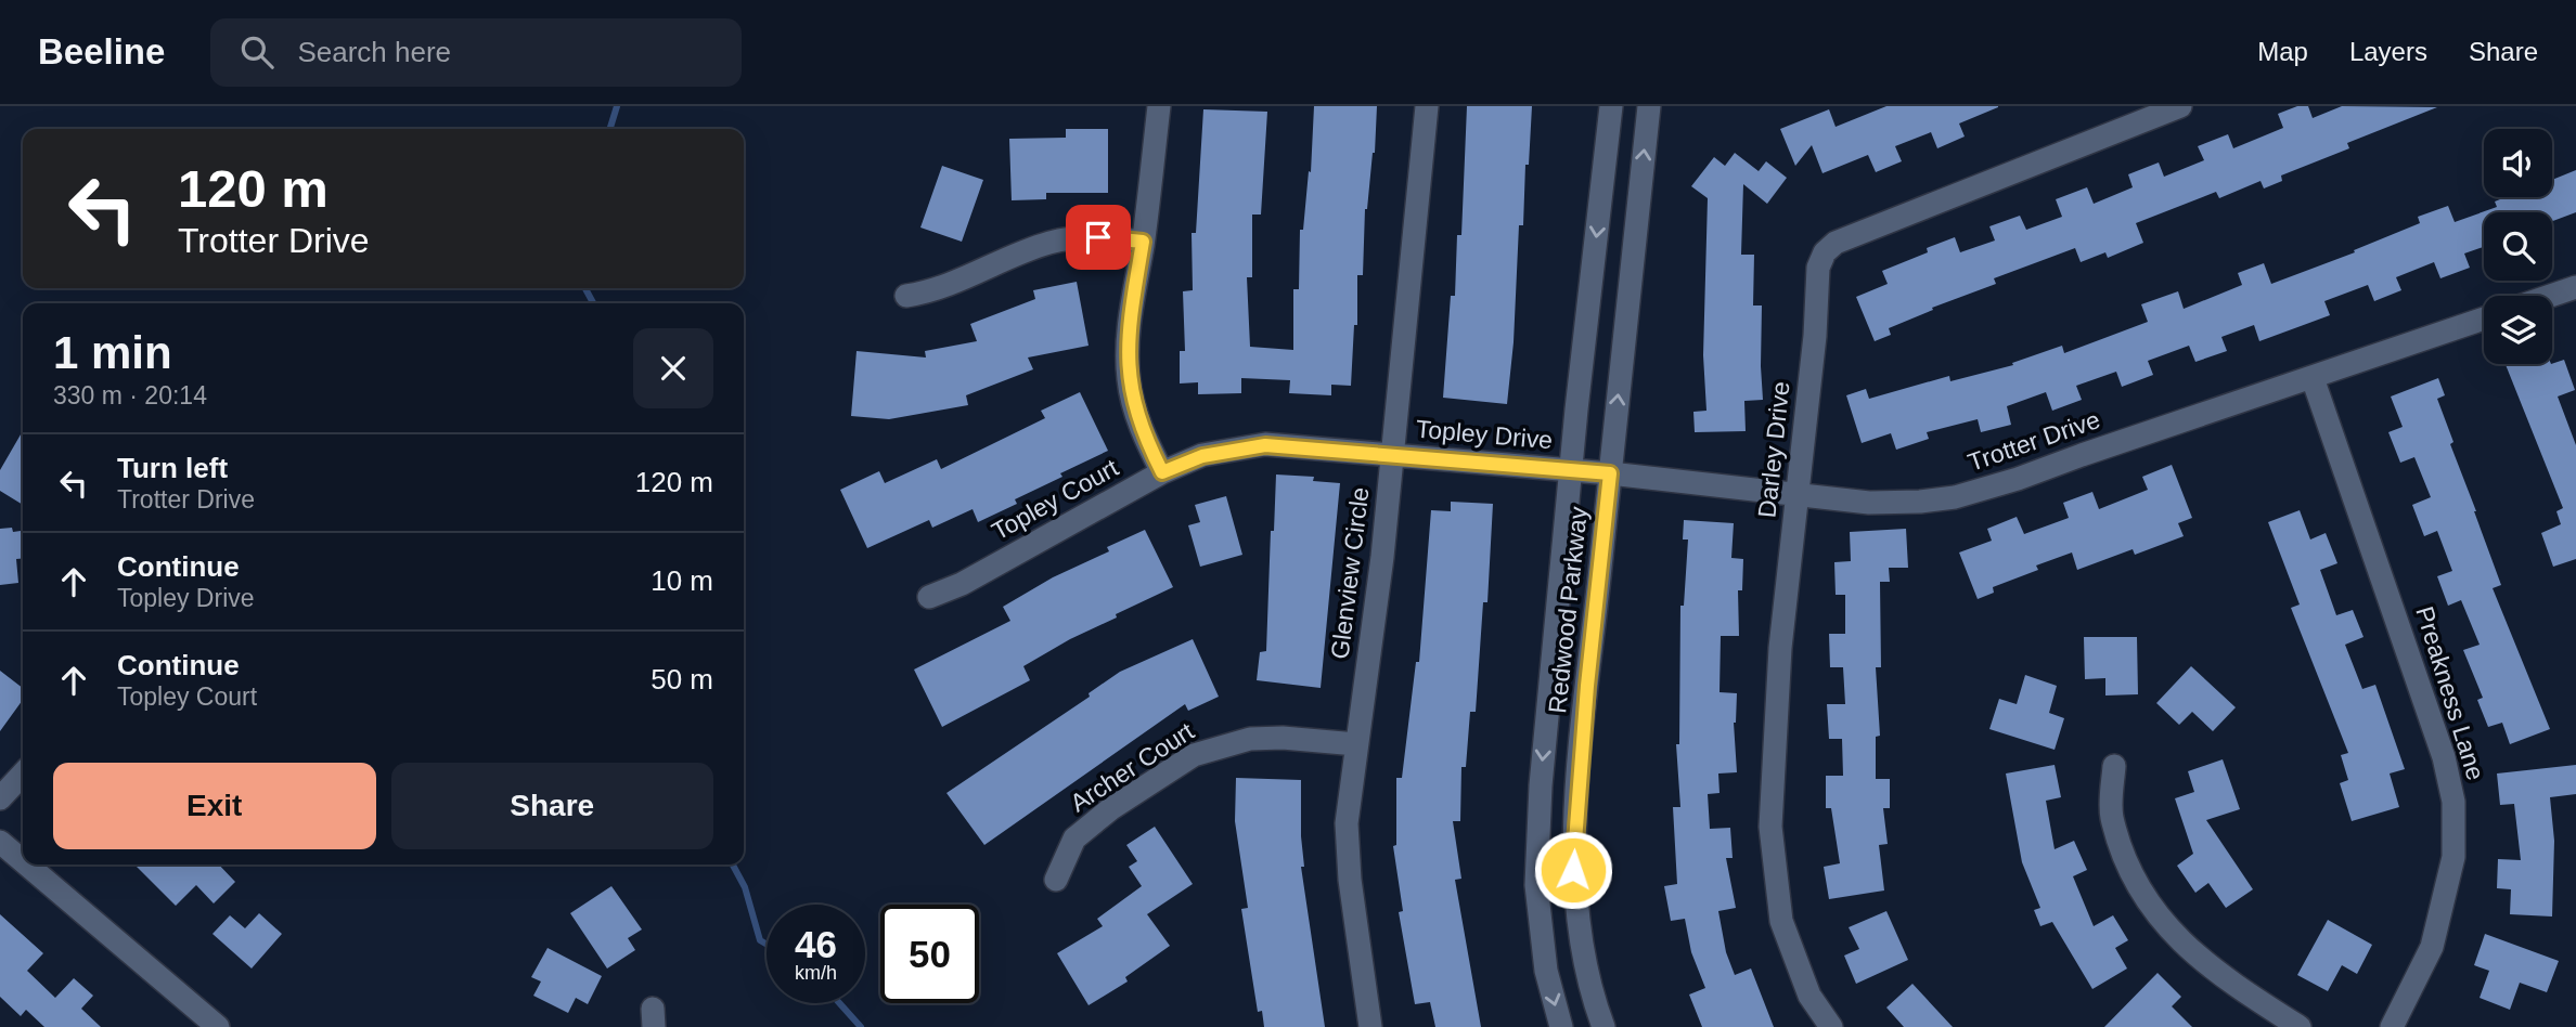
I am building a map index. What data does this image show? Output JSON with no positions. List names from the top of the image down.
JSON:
{
  "streets": {
    "street": [
      "Topley Drive",
      "Trotter Drive",
      "Darley Drive",
      "Topley Court",
      "Glenview Circle",
      "Redwood Parkway",
      "Preakness Lane",
      "Archer Court"
    ]
  },
  "crossings": [
    ["Topley Drive", "Trotter Drive"],
    ["Topley Drive", "Topley Court"],
    ["Topley Drive", "Glenview Circle"],
    ["Topley Drive", "Redwood Parkway"],
    ["Trotter Drive", "Darley Drive"],
    ["Trotter Drive", "Redwood Parkway"],
    ["Trotter Drive", "Preakness Lane"],
    ["Topley Court", "Glenview Circle"],
    ["Glenview Circle", "Archer Court"]
  ],
  "page": {
    "header": "Beeline",
    "search": "Search here",
    "nav": ["Map", "Layers", "Share"],
    "turn": ["120 m", "Trotter Drive"],
    "heading": ["1 min", "330 m · 20:14"],
    "list": [
      {
        "name": "Turn left",
        "note": "Trotter Drive",
        "value": "120 m"
      },
      {
        "name": "Continue",
        "note": "Topley Drive",
        "value": "10 m"
      },
      {
        "name": "Continue",
        "note": "Topley Court",
        "value": "50 m"
      }
    ],
    "buttons": ["Exit", "Share"],
    "speed": "46 km/h",
    "limit": "50"
  }
}
